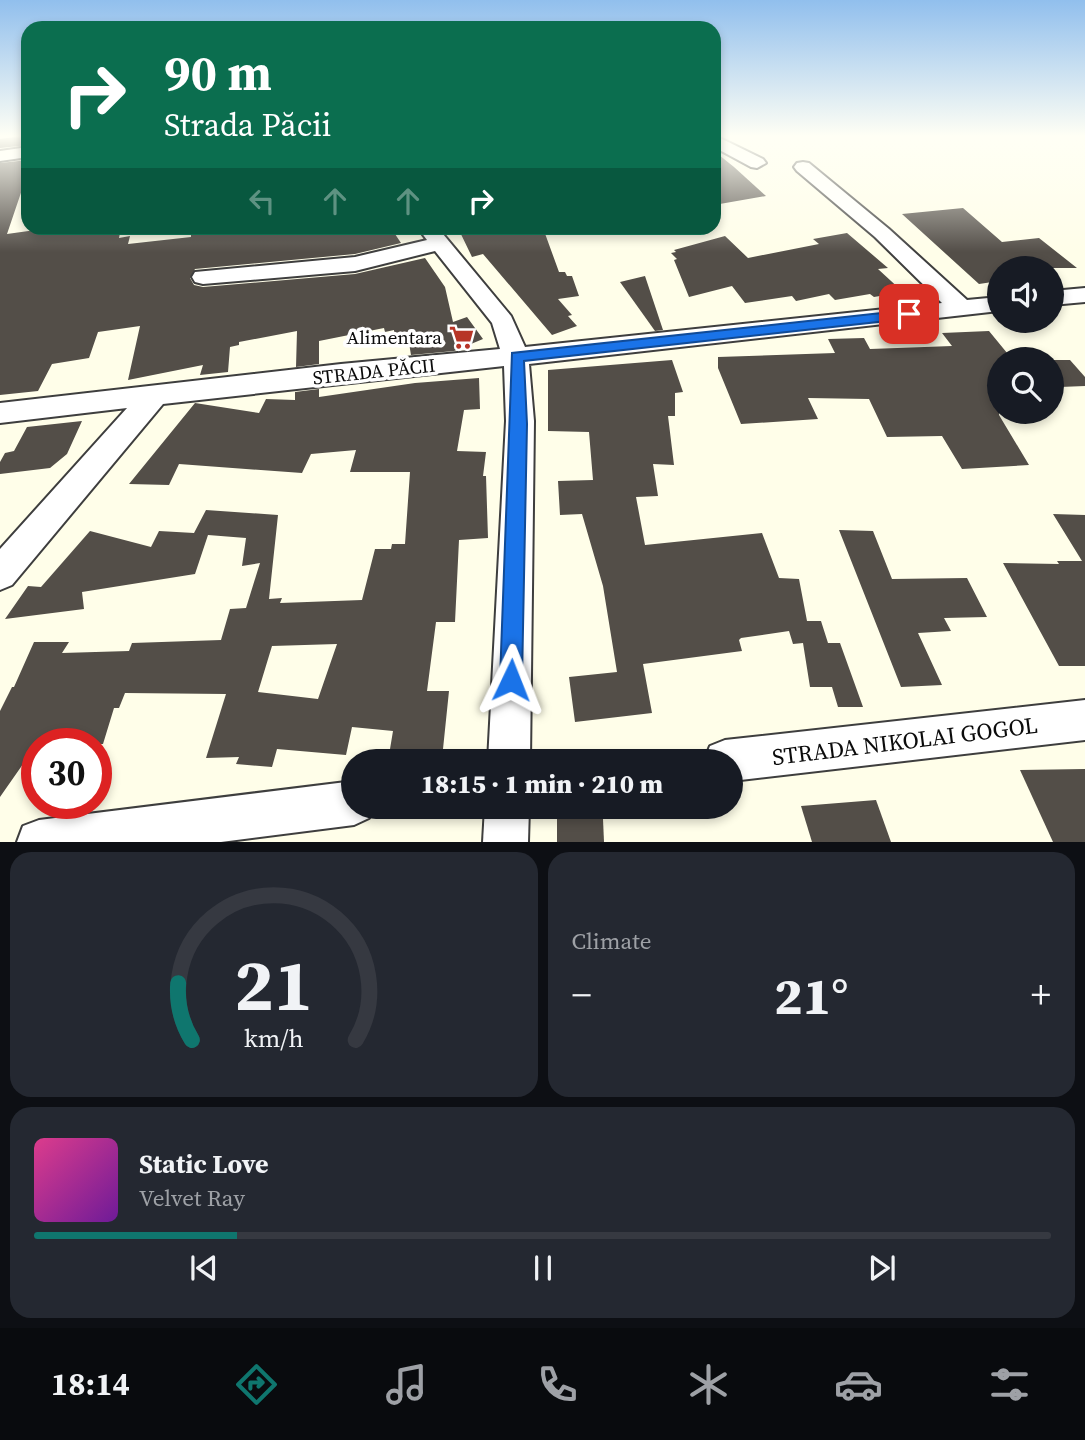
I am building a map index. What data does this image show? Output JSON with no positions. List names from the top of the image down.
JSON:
{
  "streets": {
    "street": ["STRADA PĂCII", "STRADA NIKOLAI GOGOL"]
  },
  "places": {
    "supermarket": ["Alimentara"]
  },
  "page": {
    "turn": ["90 m", "Strada Păcii"],
    "limit": "30",
    "trip": "18:15 · 1 min · 210 m",
    "tile": "Climate",
    "heat": ["−", "21°", "+"],
    "song": ["Static Love", "Velvet Ray"],
    "tabs": "18:14",
    "gauge": ["21", "km/h"]
  }
}
